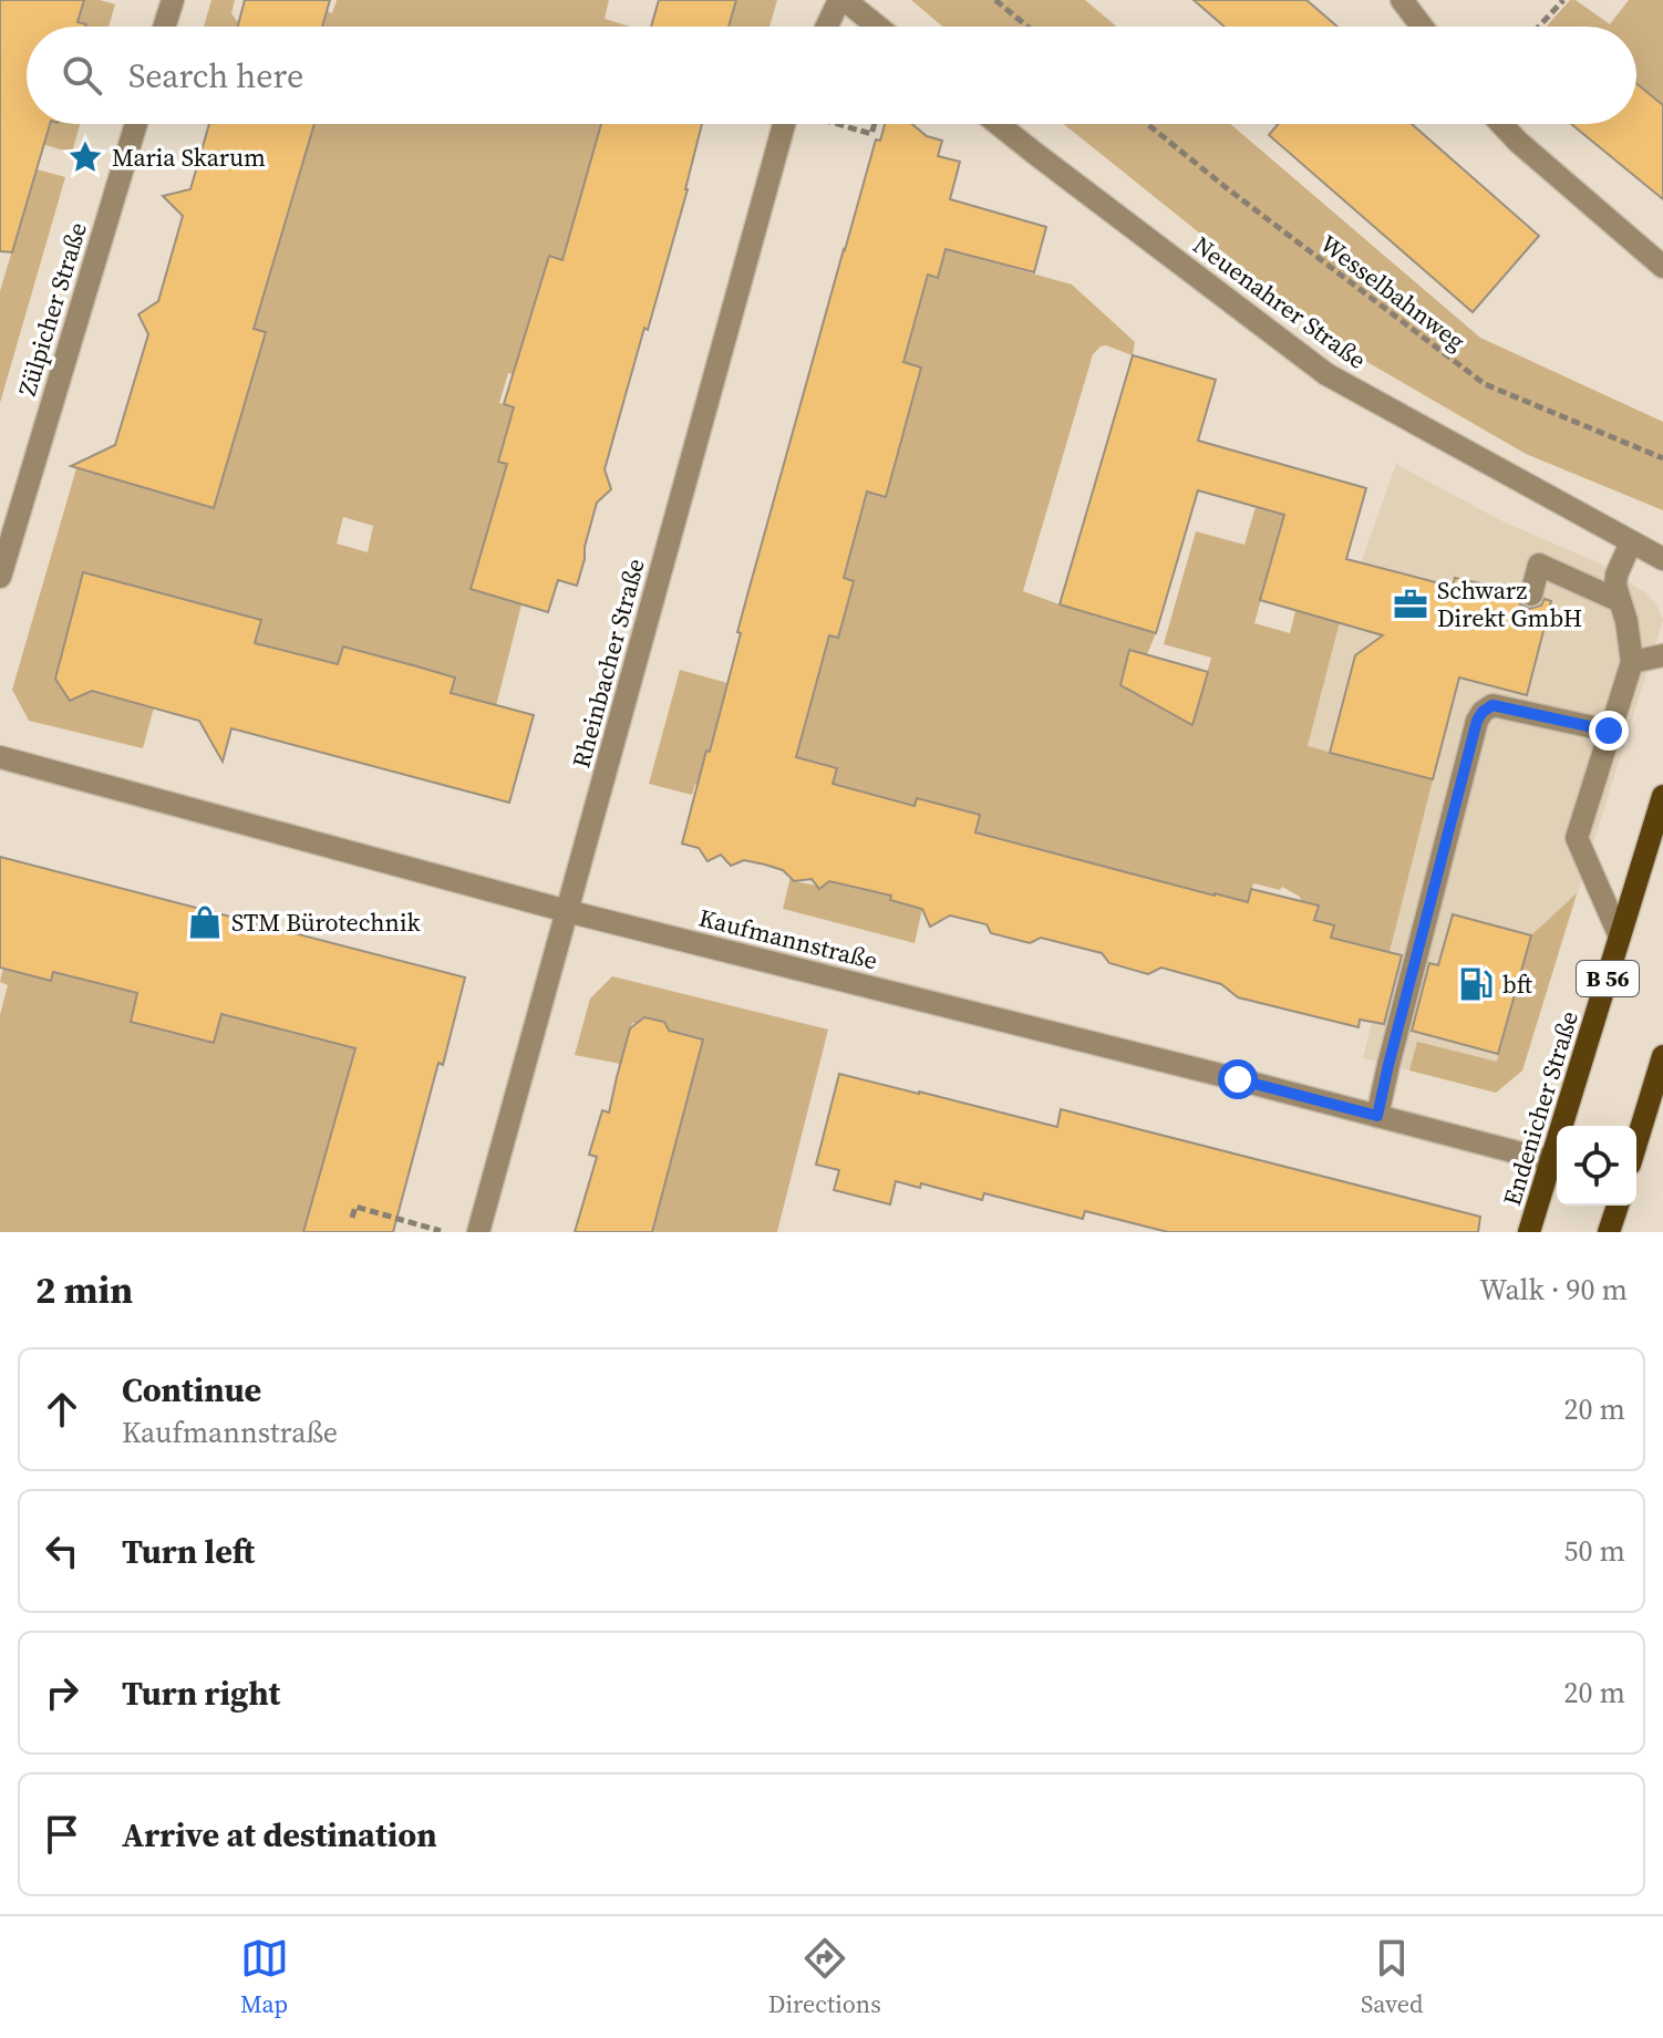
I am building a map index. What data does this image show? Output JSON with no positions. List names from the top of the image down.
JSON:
{
  "streets": {
    "main road": ["B 56", "Endenicher Straße"],
    "street": [
      "Neuenahrer Straße",
      "Zülpicher Straße",
      "Rheinbacher Straße",
      "Kaufmannstraße"
    ],
    "path": ["Wesselbahnweg"]
  },
  "crossings": [
    ["Rheinbacher Straße", "Kaufmannstraße"],
    ["Kaufmannstraße", "Endenicher Straße"]
  ],
  "places": {
    "place": ["Maria Skarum"],
    "office": ["Schwarz Direkt GmbH"],
    "shop": ["STM Bürotechnik"],
    "fuel station": ["bft"]
  },
  "page": {
    "search": "Search here",
    "heading": ["2 min", "Walk · 90 m"],
    "list": [
      ["Continue", "Kaufmannstraße", "20 m"],
      ["Turn left", "50 m"],
      ["Turn right", "20 m"],
      "Arrive at destination"
    ],
    "nav": ["Map", "Directions", "Saved"]
  }
}
